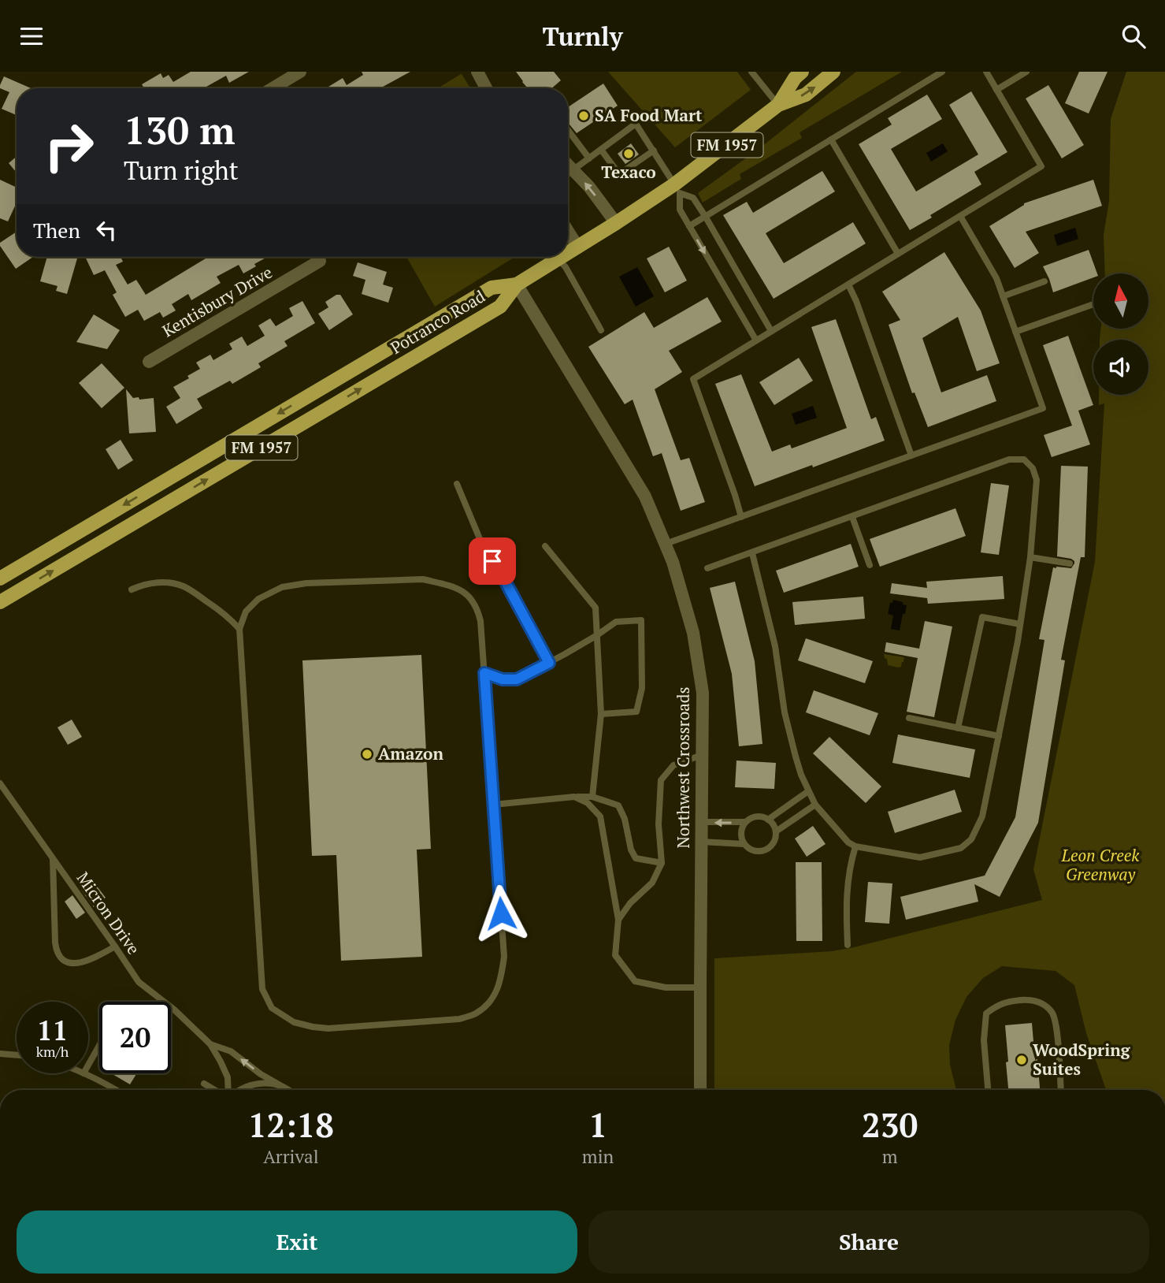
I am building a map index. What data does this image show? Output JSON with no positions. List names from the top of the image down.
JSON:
{
  "streets": {
    "main road": ["FM 1957", "Potranco Road"],
    "street": ["Kentisbury Drive", "Northwest Crossroads"],
    "lane": ["Micron Drive"]
  },
  "crossings": [
    ["FM 1957", "Potranco Road"],
    ["FM 1957", "Northwest Crossroads"],
    ["Potranco Road", "Northwest Crossroads"]
  ],
  "parks": ["Leon Creek Greenway"],
  "places": [
    "SA Food Mart",
    "Texaco",
    "Amazon",
    "WoodSpring Suites"
  ],
  "north": "top",
  "page": {
    "header": "Turnly",
    "turn": ["130 m", "Turn right"],
    "then": "Then",
    "speed": "11 km/h",
    "limit": "20",
    "eta": [
      "12:18",
      "Arrival",
      "1",
      "min",
      "230",
      "m"
    ],
    "buttons": ["Exit", "Share"]
  }
}
